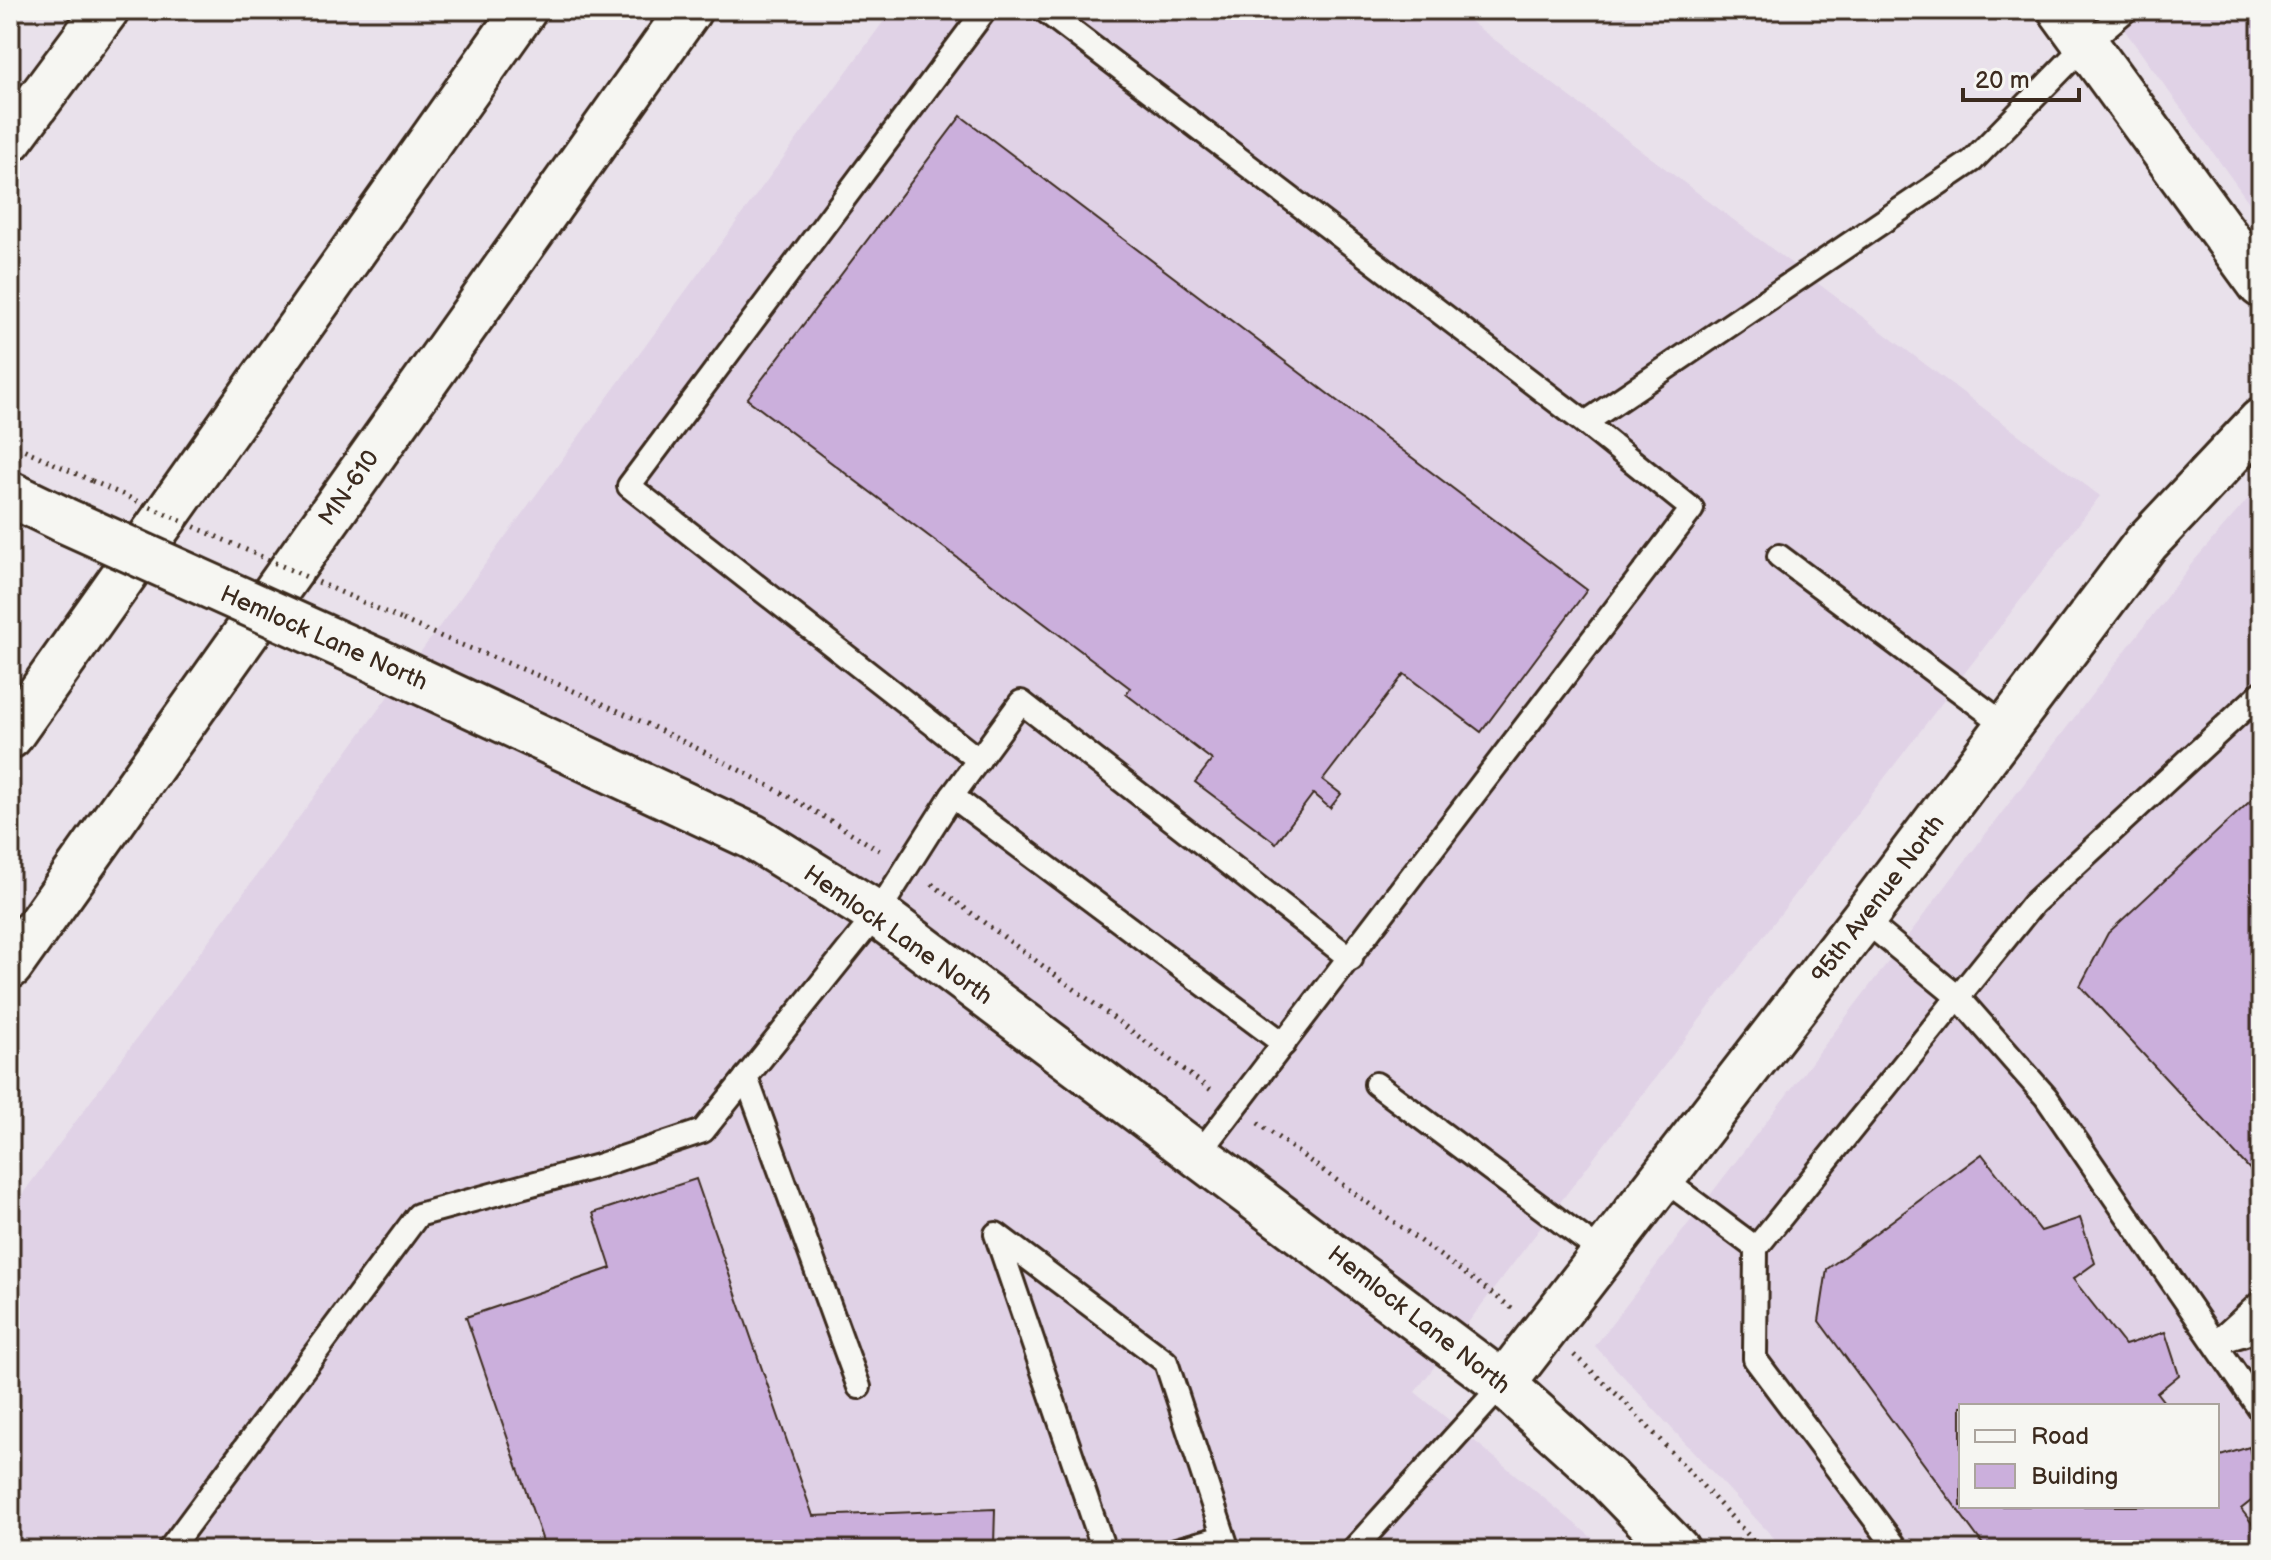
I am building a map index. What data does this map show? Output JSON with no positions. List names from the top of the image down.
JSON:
{
  "streets": {
    "main road": ["MN-610", "Hemlock Lane North", "95th Avenue North"]
  },
  "crossings": [
    ["Hemlock Lane North", "95th Avenue North"]
  ],
  "legend": ["Road", "Building"],
  "scale_bar": "20 m"
}
